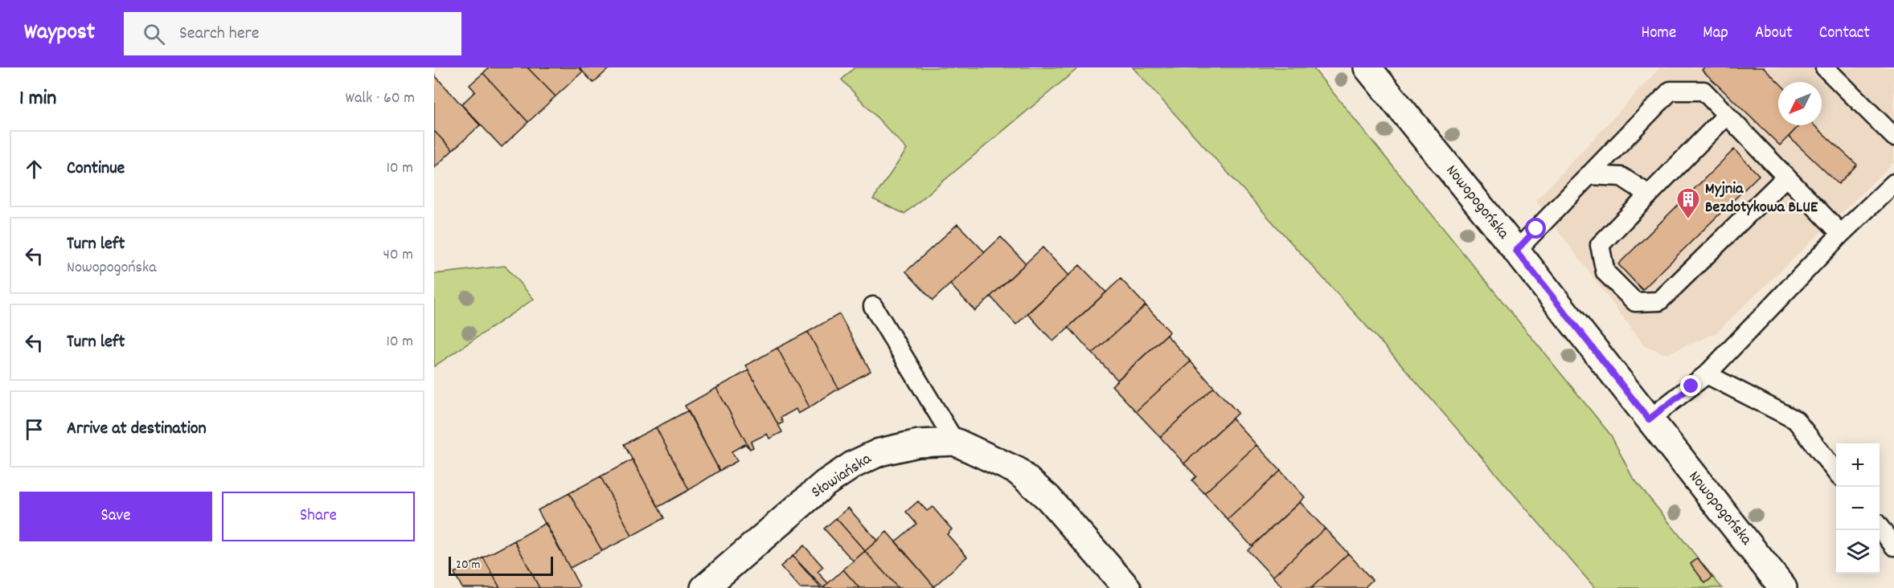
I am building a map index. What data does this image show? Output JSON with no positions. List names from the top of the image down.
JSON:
{
  "streets": {
    "street": ["Nowopogońska", "Słowiańska"]
  },
  "places": {
    "building": ["Myjnia Bezdotykowa BLUE"]
  },
  "scale_bar": "20 m",
  "north": "bottom left",
  "page": {
    "header": "Waypost",
    "search": "Search here",
    "nav": [
      "Home",
      "Map",
      "About",
      "Contact"
    ],
    "heading": ["1 min", "Walk · 60 m"],
    "list": [
      ["Continue", "10 m"],
      ["Turn left", "Nowopogońska", "40 m"],
      ["Turn left", "10 m"],
      "Arrive at destination"
    ],
    "map_buttons": ["+", "−"],
    "buttons": ["Save", "Share"],
    "scale": "20 m"
  }
}
